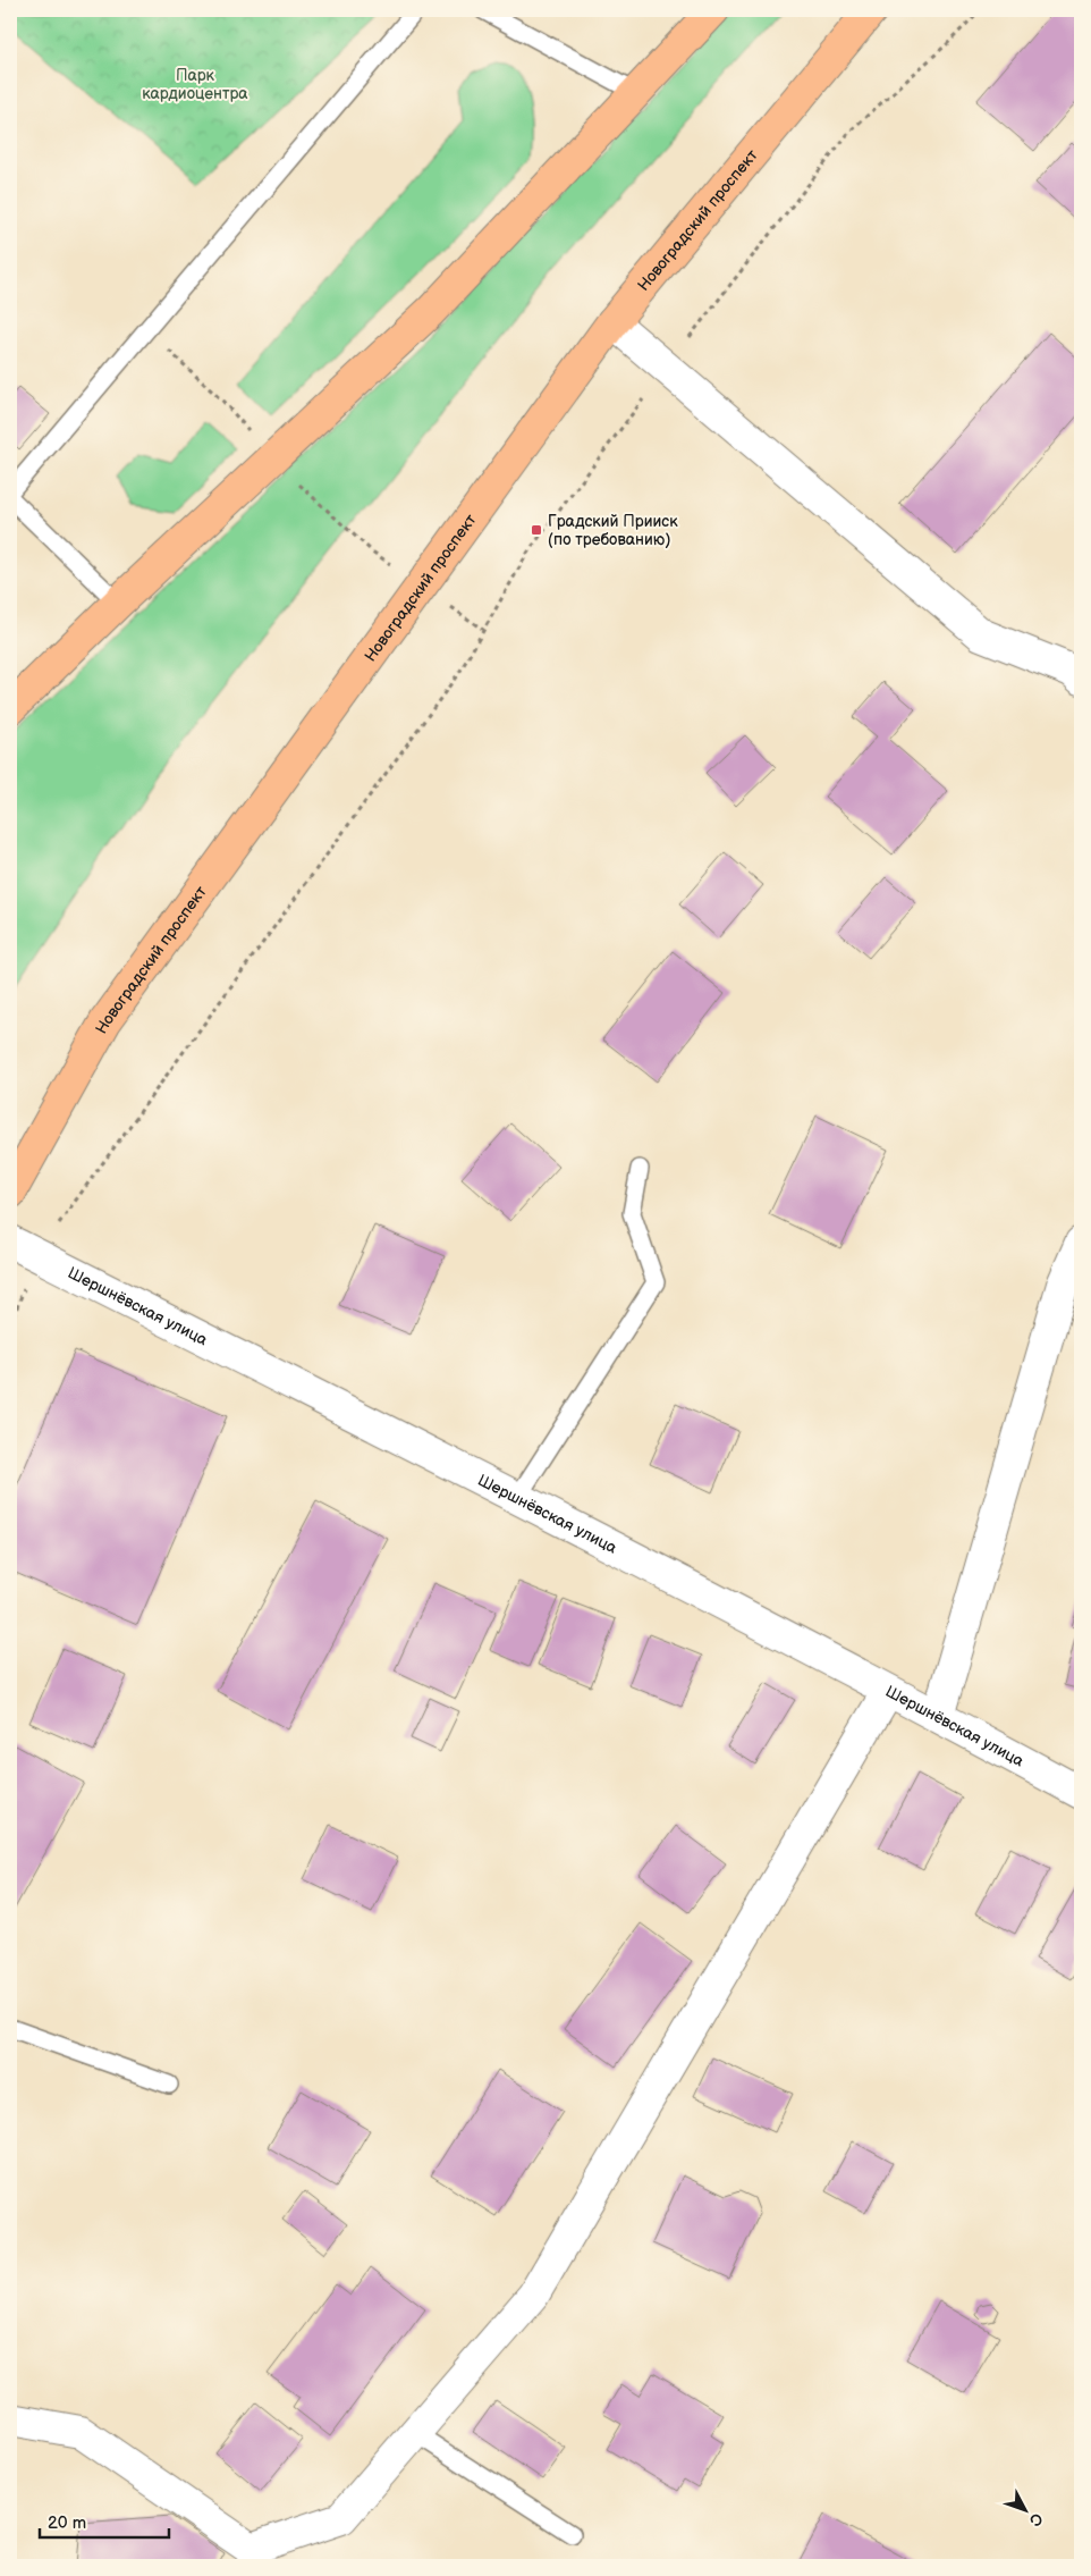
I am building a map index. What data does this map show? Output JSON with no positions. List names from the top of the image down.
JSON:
{
  "streets": {
    "main road": ["Новоградский проспект"],
    "street": ["Шершнёвская улица"]
  },
  "parks": ["Парк кардиоцентра"],
  "places": {
    "transit": ["Градский Прииск (по требованию)"]
  },
  "scale_bar": "20 m",
  "north": "bottom right"
}
